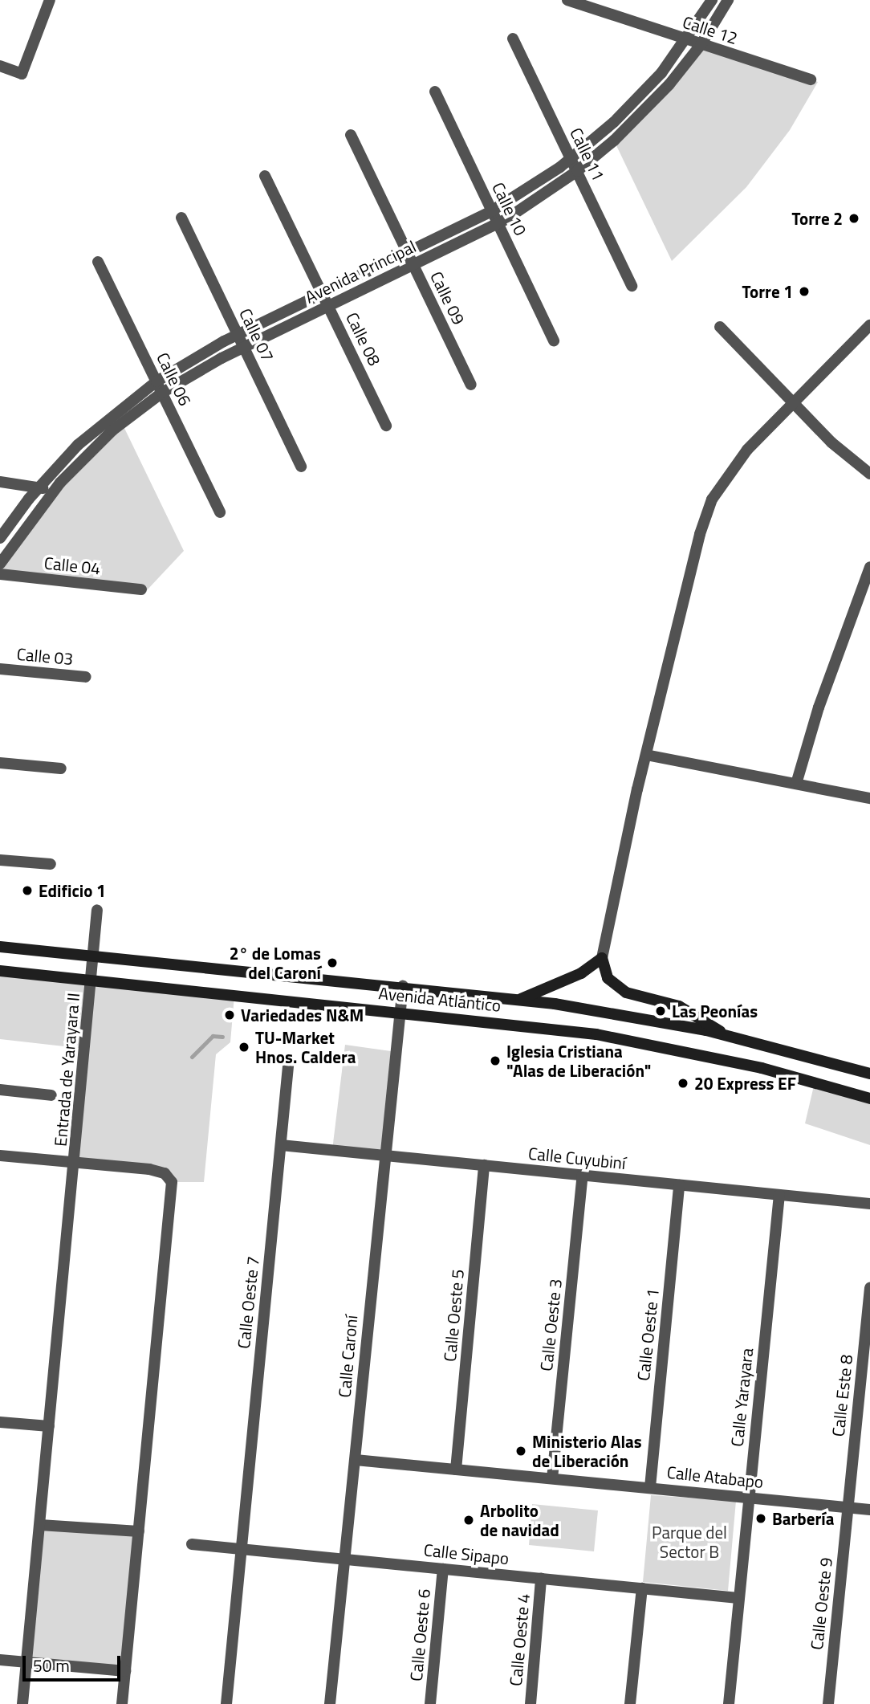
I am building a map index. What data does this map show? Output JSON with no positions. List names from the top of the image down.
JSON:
{
  "streets": {
    "main road": ["Avenida Atlántico"],
    "street": [
      "Calle 12",
      "Calle 11",
      "Calle 10",
      "Avenida Principal",
      "Calle 09",
      "Calle 07",
      "Calle 08",
      "Calle 06",
      "Calle 04",
      "Calle 03",
      "Entrada de Yarayara II",
      "Calle Cuyubiní",
      "Calle Oeste 7",
      "Calle Oeste 5",
      "Calle Oeste 3",
      "Calle Oeste 1",
      "Calle Caroní",
      "Calle Este 8",
      "Calle Yarayara",
      "Calle Atabapo",
      "Calle Sipapo",
      "Calle Oeste 9",
      "Calle Oeste 6",
      "Calle Oeste 4"
    ]
  },
  "crossings": [
    ["Calle 12", "Avenida Principal"],
    ["Calle 11", "Avenida Principal"],
    ["Calle 10", "Avenida Principal"],
    ["Avenida Principal", "Calle 09"],
    ["Avenida Principal", "Calle 07"],
    ["Avenida Principal", "Calle 08"],
    ["Avenida Principal", "Calle 06"],
    ["Avenida Atlántico", "Entrada de Yarayara II"],
    ["Avenida Atlántico", "Calle Caroní"],
    ["Calle Cuyubiní", "Calle Oeste 7"],
    ["Calle Cuyubiní", "Calle Oeste 5"],
    ["Calle Cuyubiní", "Calle Oeste 3"],
    ["Calle Cuyubiní", "Calle Oeste 1"],
    ["Calle Cuyubiní", "Calle Caroní"],
    ["Calle Cuyubiní", "Calle Yarayara"],
    ["Calle Oeste 7", "Calle Sipapo"],
    ["Calle Oeste 5", "Calle Atabapo"],
    ["Calle Oeste 3", "Calle Atabapo"],
    ["Calle Oeste 1", "Calle Atabapo"],
    ["Calle Caroní", "Calle Atabapo"],
    ["Calle Caroní", "Calle Sipapo"],
    ["Calle Este 8", "Calle Atabapo"],
    ["Calle Este 8", "Calle Oeste 9"],
    ["Calle Yarayara", "Calle Atabapo"],
    ["Calle Yarayara", "Calle Sipapo"],
    ["Calle Atabapo", "Calle Oeste 9"],
    ["Calle Sipapo", "Calle Oeste 6"],
    ["Calle Sipapo", "Calle Oeste 4"]
  ],
  "parks": ["Parque del Sector B"],
  "places": [
    "Torre 2",
    "Torre 1",
    "Edificio 1",
    "2° de Lomas del Caroní",
    "Las Peonías",
    "Variedades N&M",
    "TU-Market Hnos. Caldera",
    "Iglesia Cristiana \"Alas de Liberación\"",
    "20 Express EF",
    "Ministerio Alas de Liberación",
    "Barbería",
    "Arbolito de navidad"
  ],
  "scale_bar": "50 m"
}
